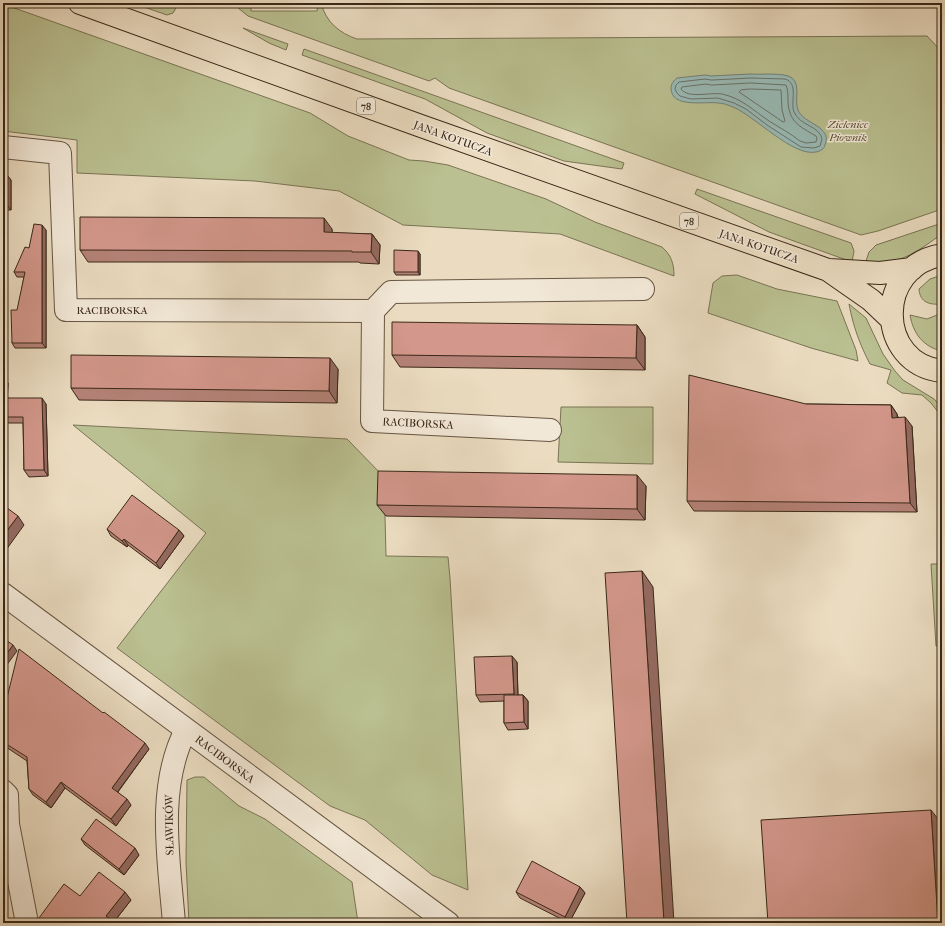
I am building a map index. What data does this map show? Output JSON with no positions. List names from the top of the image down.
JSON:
{
  "streets": {
    "main road": ["78", "JANA KOTUCZA"],
    "street": ["RACIBORSKA", "SŁAWIKÓW"]
  },
  "crossings": [
    ["78", "JANA KOTUCZA"],
    ["RACIBORSKA", "SŁAWIKÓW"]
  ],
  "parks": ["Zieleniec Piownik"]
}
